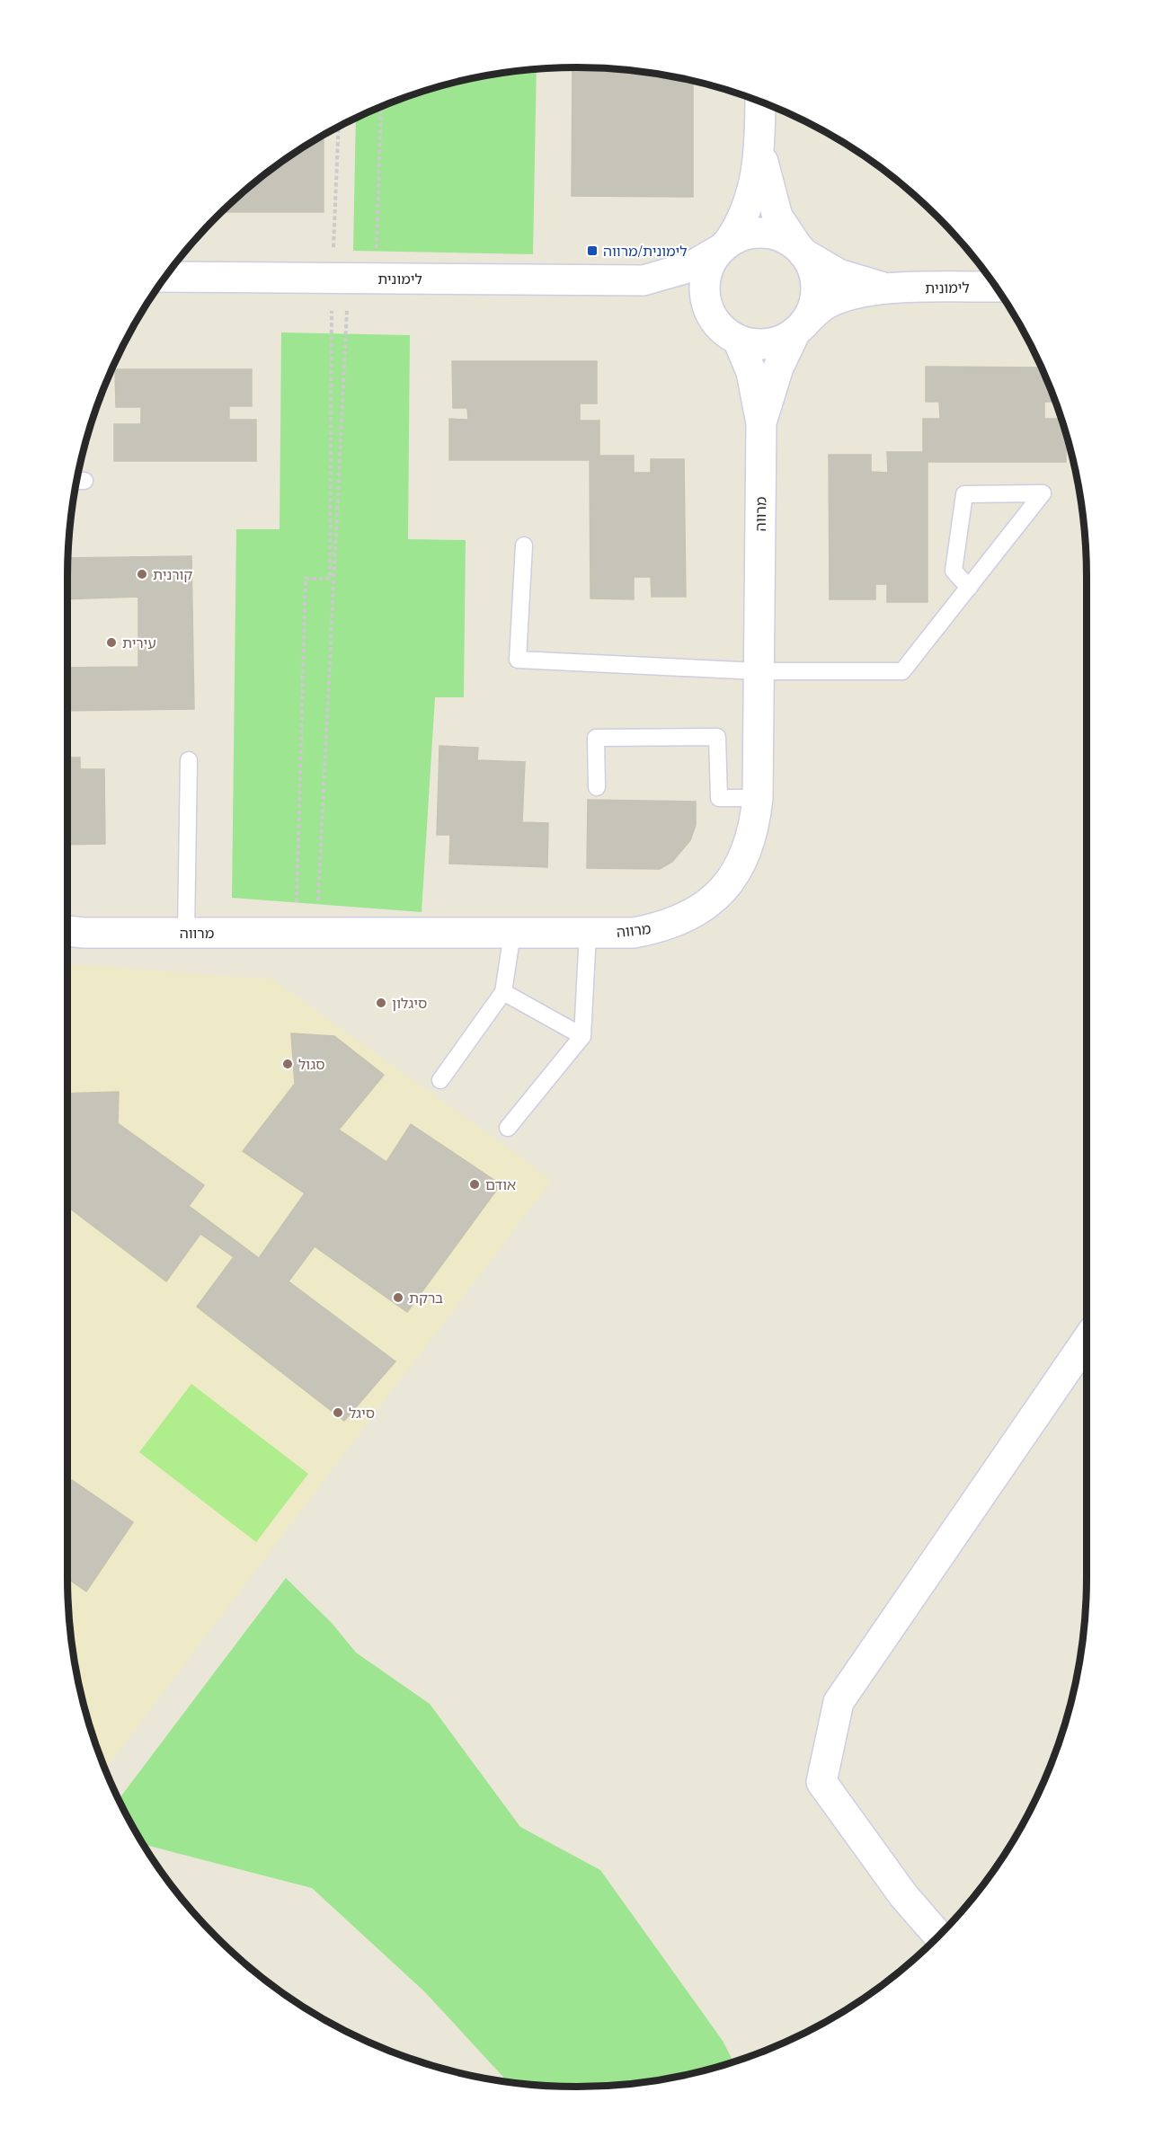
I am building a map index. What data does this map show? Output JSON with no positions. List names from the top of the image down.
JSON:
{
  "streets": {
    "street": ["לימונית", "מרווה"]
  },
  "crossings": [
    ["לימונית", "מרווה"]
  ],
  "places": {
    "transit": ["לימונית/מרווה"],
    "other": [
      "קורנית",
      "עירית",
      "סיגלון",
      "סגול",
      "אודם",
      "ברקת",
      "סיגל"
    ]
  }
}
